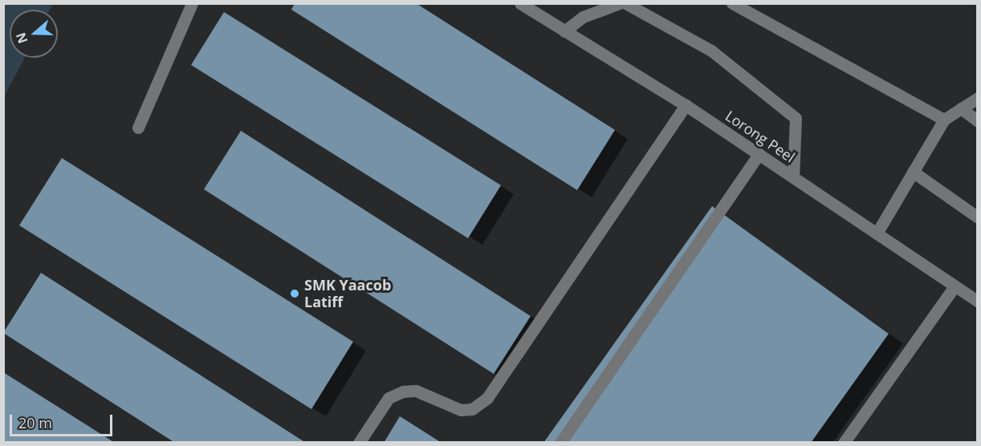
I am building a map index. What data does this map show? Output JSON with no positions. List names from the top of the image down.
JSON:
{
  "streets": {
    "street": ["Lorong Peel"]
  },
  "places": ["SMK Yaacob Latiff"],
  "scale_bar": "20 m",
  "north": "left"
}
